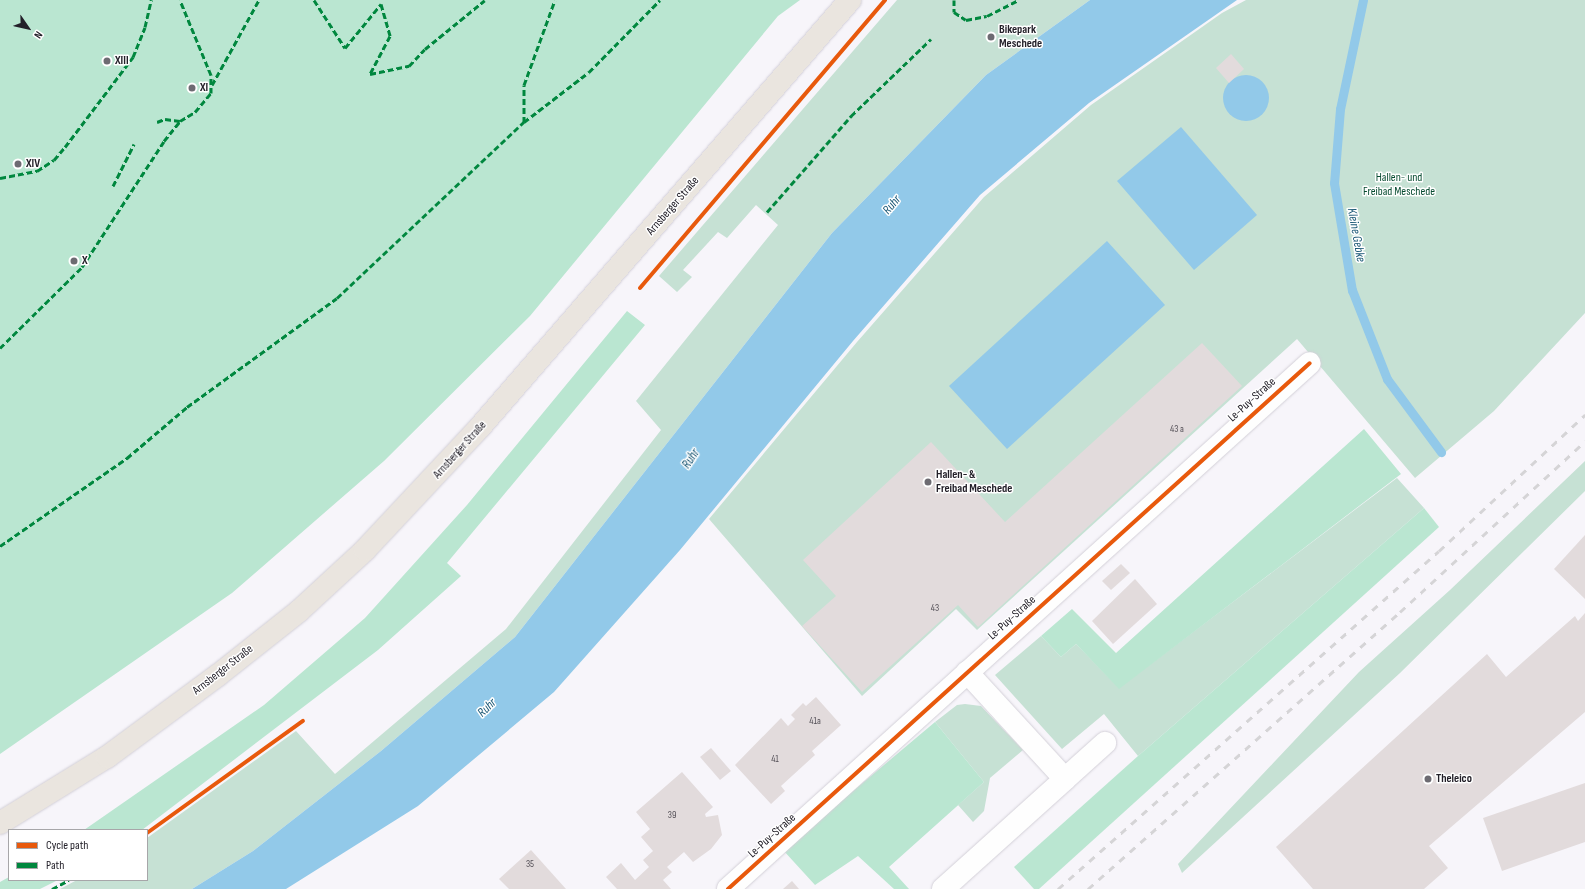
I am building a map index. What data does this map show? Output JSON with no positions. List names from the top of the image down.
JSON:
{
  "streets": {
    "main road": ["Arnsberger Straße"],
    "street": ["Le-Puy-Straße"]
  },
  "water": ["Ruhr", "Kleine Gebke"],
  "parks": ["Hallen- und Freibad Meschede"],
  "places": [
    "Bikepark Meschede",
    "XIII",
    "XI",
    "XIV",
    "X",
    "Hallen- & Freibad Meschede",
    "Theleico"
  ],
  "house_numbers": [
    "43 a",
    "43",
    "41a",
    "41",
    "39",
    "35"
  ],
  "legend": ["Cycle path", "Path"],
  "north": "bottom right"
}
